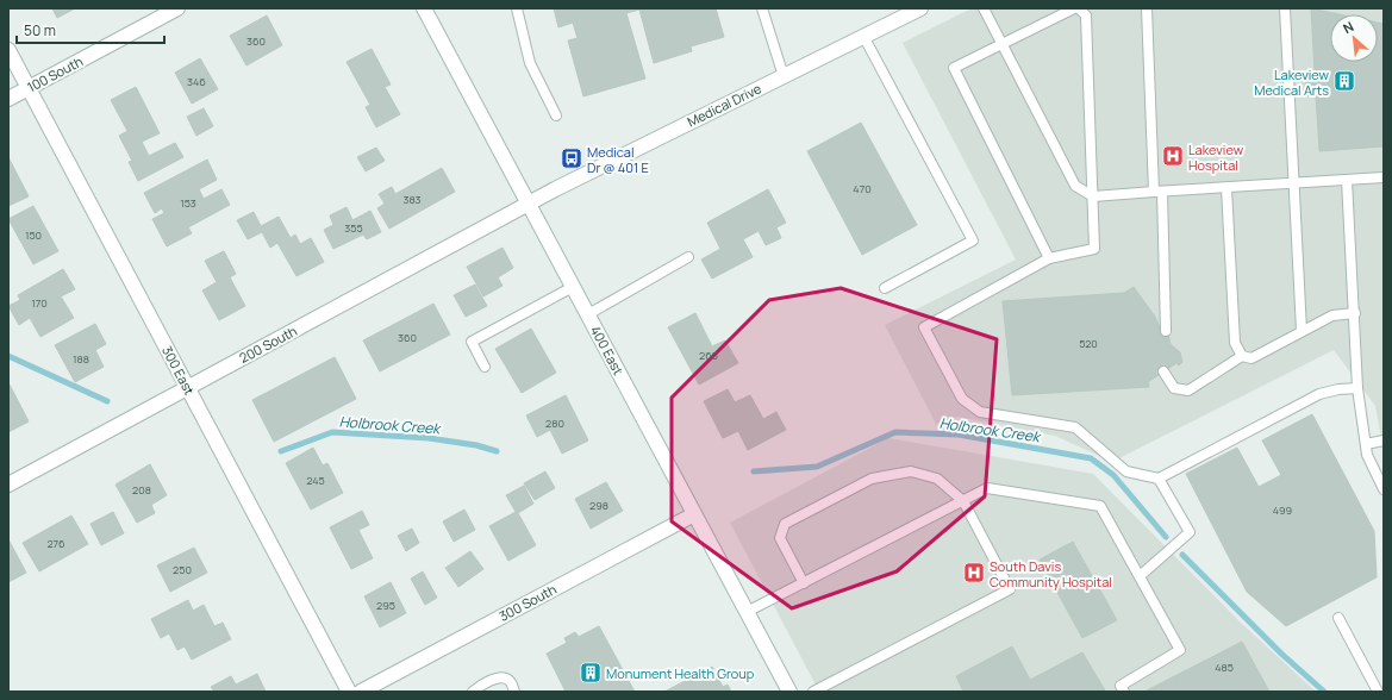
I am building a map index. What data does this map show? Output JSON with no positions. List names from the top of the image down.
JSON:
{
  "streets": {
    "street": [
      "100 South",
      "Medical Drive",
      "200 South",
      "400 East",
      "300 East",
      "300 South"
    ]
  },
  "crossings": [
    ["100 South", "300 East"],
    ["Medical Drive", "200 South"],
    ["Medical Drive", "400 East"],
    ["200 South", "400 East"],
    ["200 South", "300 East"],
    ["400 East", "300 South"]
  ],
  "water": ["Holbrook Creek"],
  "places": {
    "building": ["Lakeview Medical Arts", "Monument Health Group"],
    "hospital": ["Lakeview Hospital", "South Davis Community Hospital"],
    "bus stop": ["Medical Dr @ 401 E"]
  },
  "house_numbers": [
    "360",
    "346",
    "470",
    "383",
    "153",
    "355",
    "150",
    "170",
    "360",
    "520",
    "265",
    "188",
    "280",
    "245",
    "208",
    "298",
    "499",
    "276",
    "250",
    "295",
    "485"
  ],
  "scale_bar": "50 m",
  "north": "top left"
}
